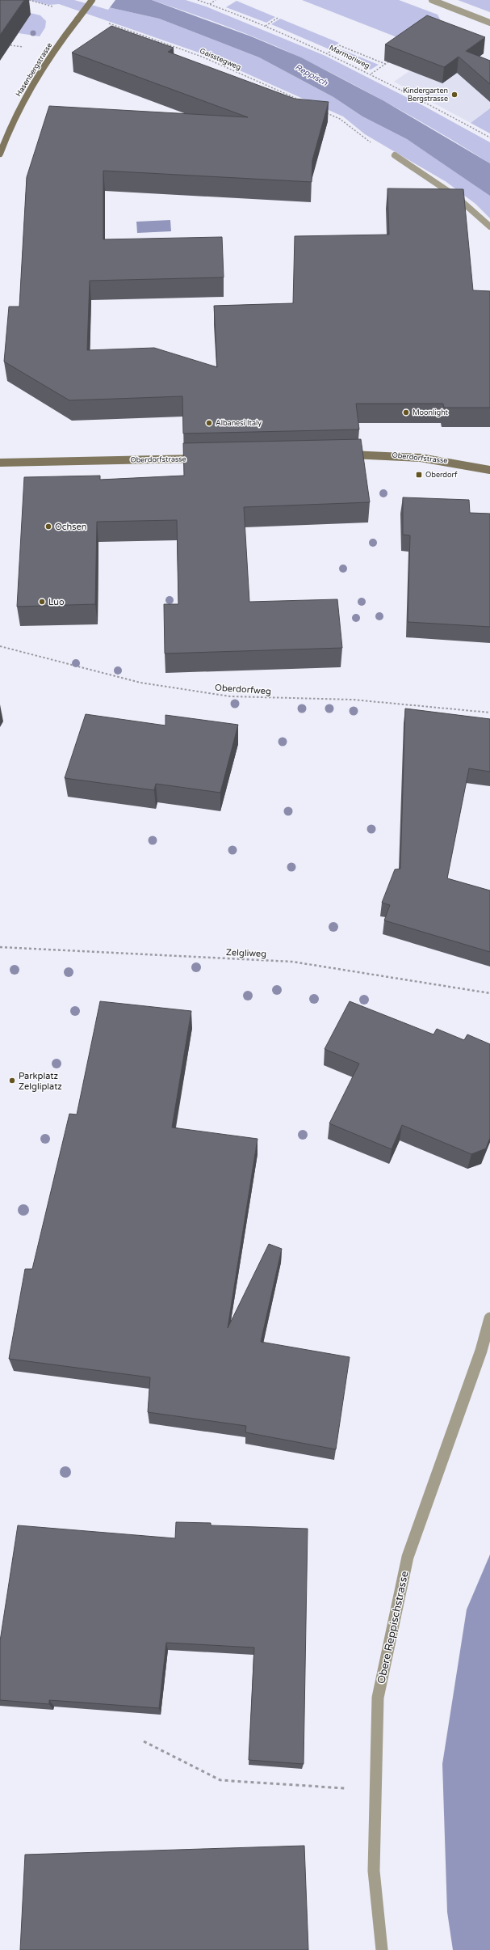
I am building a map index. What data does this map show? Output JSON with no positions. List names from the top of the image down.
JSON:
{
  "streets": {
    "street": ["Hasenbergstrasse", "Oberdorfstrasse", "Obere Reppischstrasse"],
    "path": [
      "Marmoriweg",
      "Gaisstegweg",
      "Oberdorfweg",
      "Zelgliweg"
    ]
  },
  "water": ["Reppisch"],
  "places": {
    "other": [
      "Kindergarten Bergstrasse",
      "Moonlight",
      "Albanesi Italy",
      "Ochsen",
      "Luo",
      "Parkplatz Zelgliplatz"
    ],
    "transit": ["Oberdorf"]
  }
}
